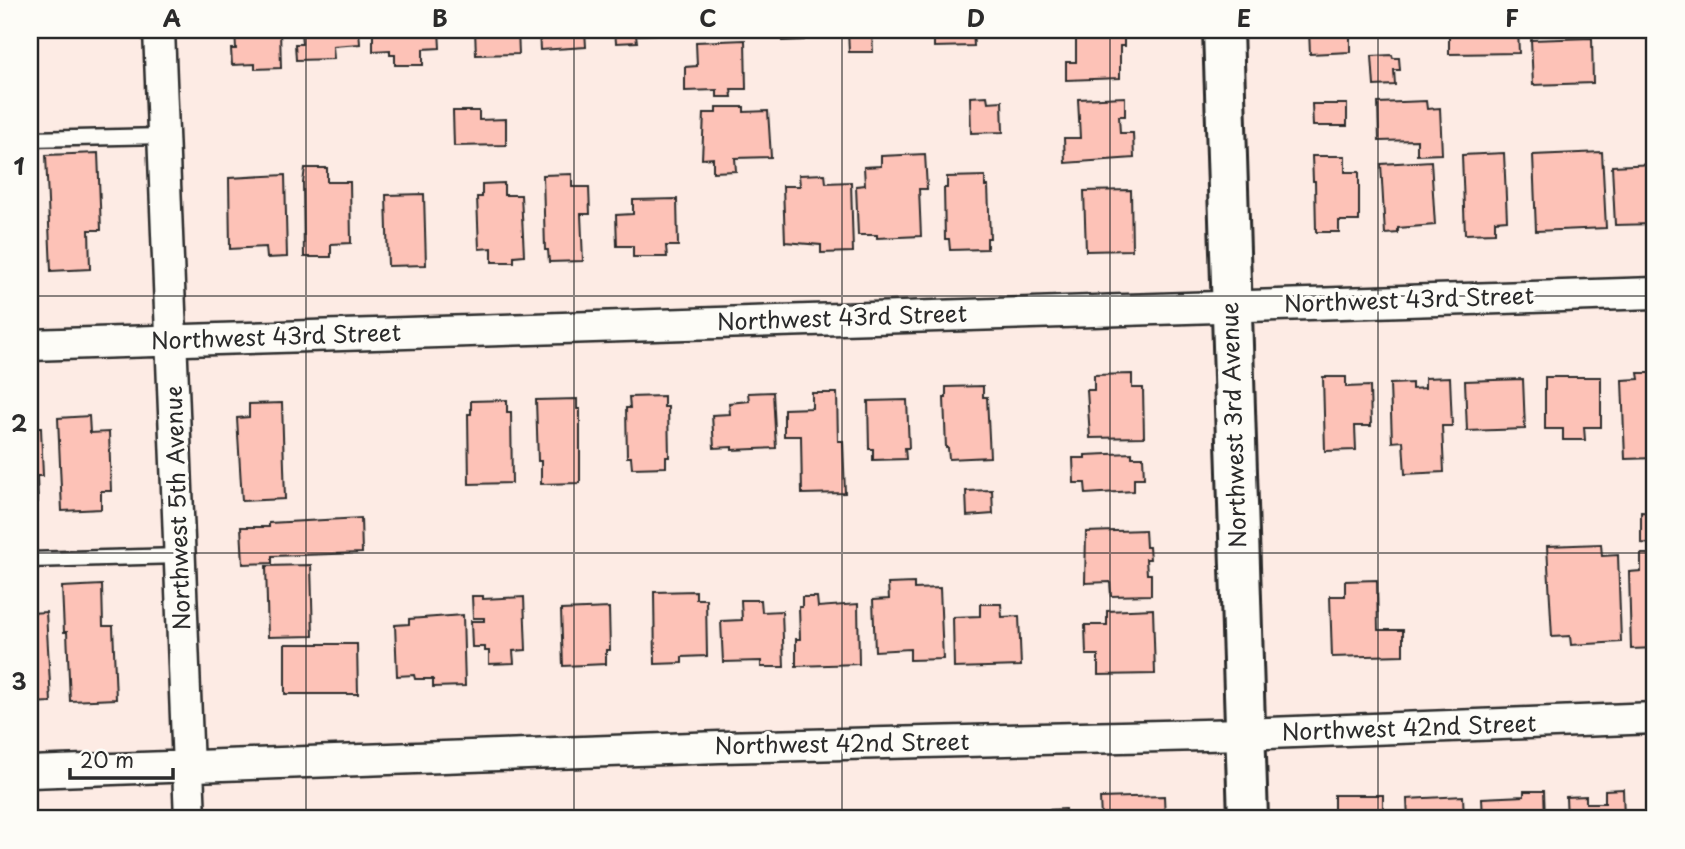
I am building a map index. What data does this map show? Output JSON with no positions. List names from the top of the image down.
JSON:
{
  "streets": {
    "street": [
      "Northwest 43rd Street",
      "Northwest 3rd Avenue",
      "Northwest 5th Avenue",
      "Northwest 42nd Street"
    ]
  },
  "crossings": [
    ["Northwest 43rd Street", "Northwest 3rd Avenue"],
    ["Northwest 43rd Street", "Northwest 5th Avenue"],
    ["Northwest 3rd Avenue", "Northwest 42nd Street"],
    ["Northwest 5th Avenue", "Northwest 42nd Street"]
  ],
  "scale_bar": "20 m",
  "grid": {
    "columns": [
      "A",
      "B",
      "C",
      "D",
      "E",
      "F"
    ],
    "rows": ["1", "2", "3"]
  }
}
